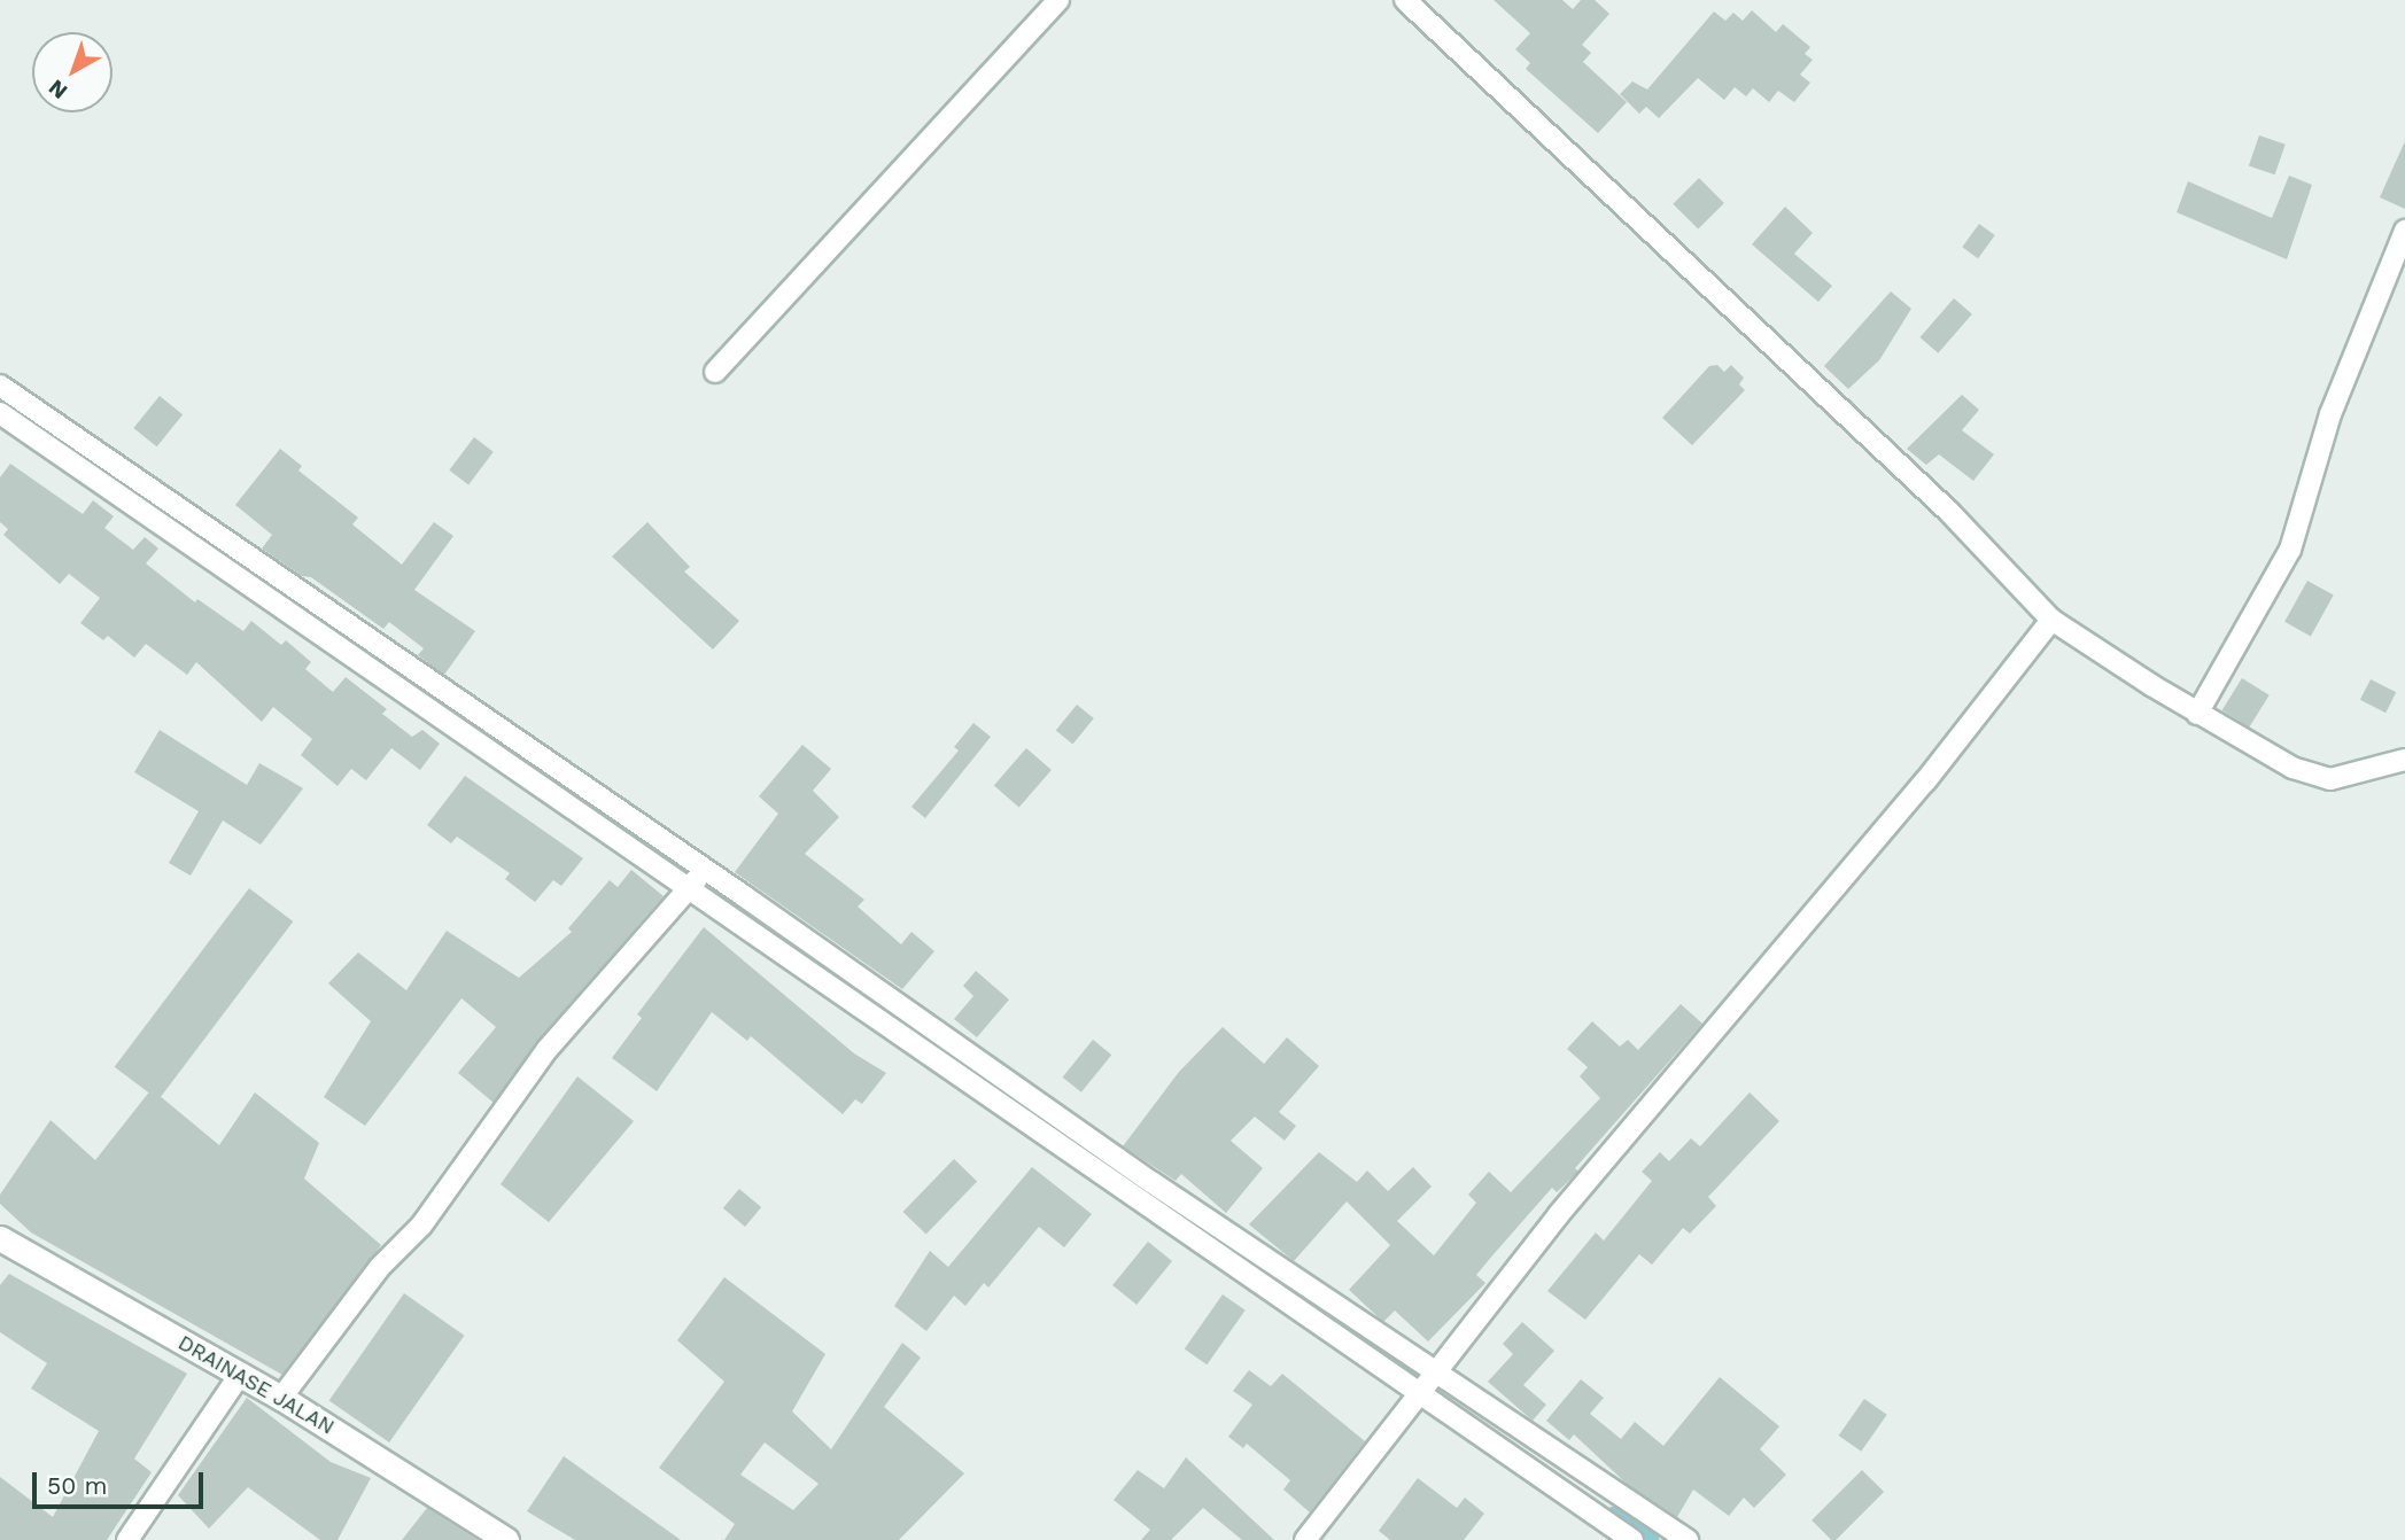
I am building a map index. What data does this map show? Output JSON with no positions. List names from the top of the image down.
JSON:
{
  "streets": {
    "street": ["DRAINASE JALAN"]
  },
  "scale_bar": "50 m",
  "north": "bottom left"
}
